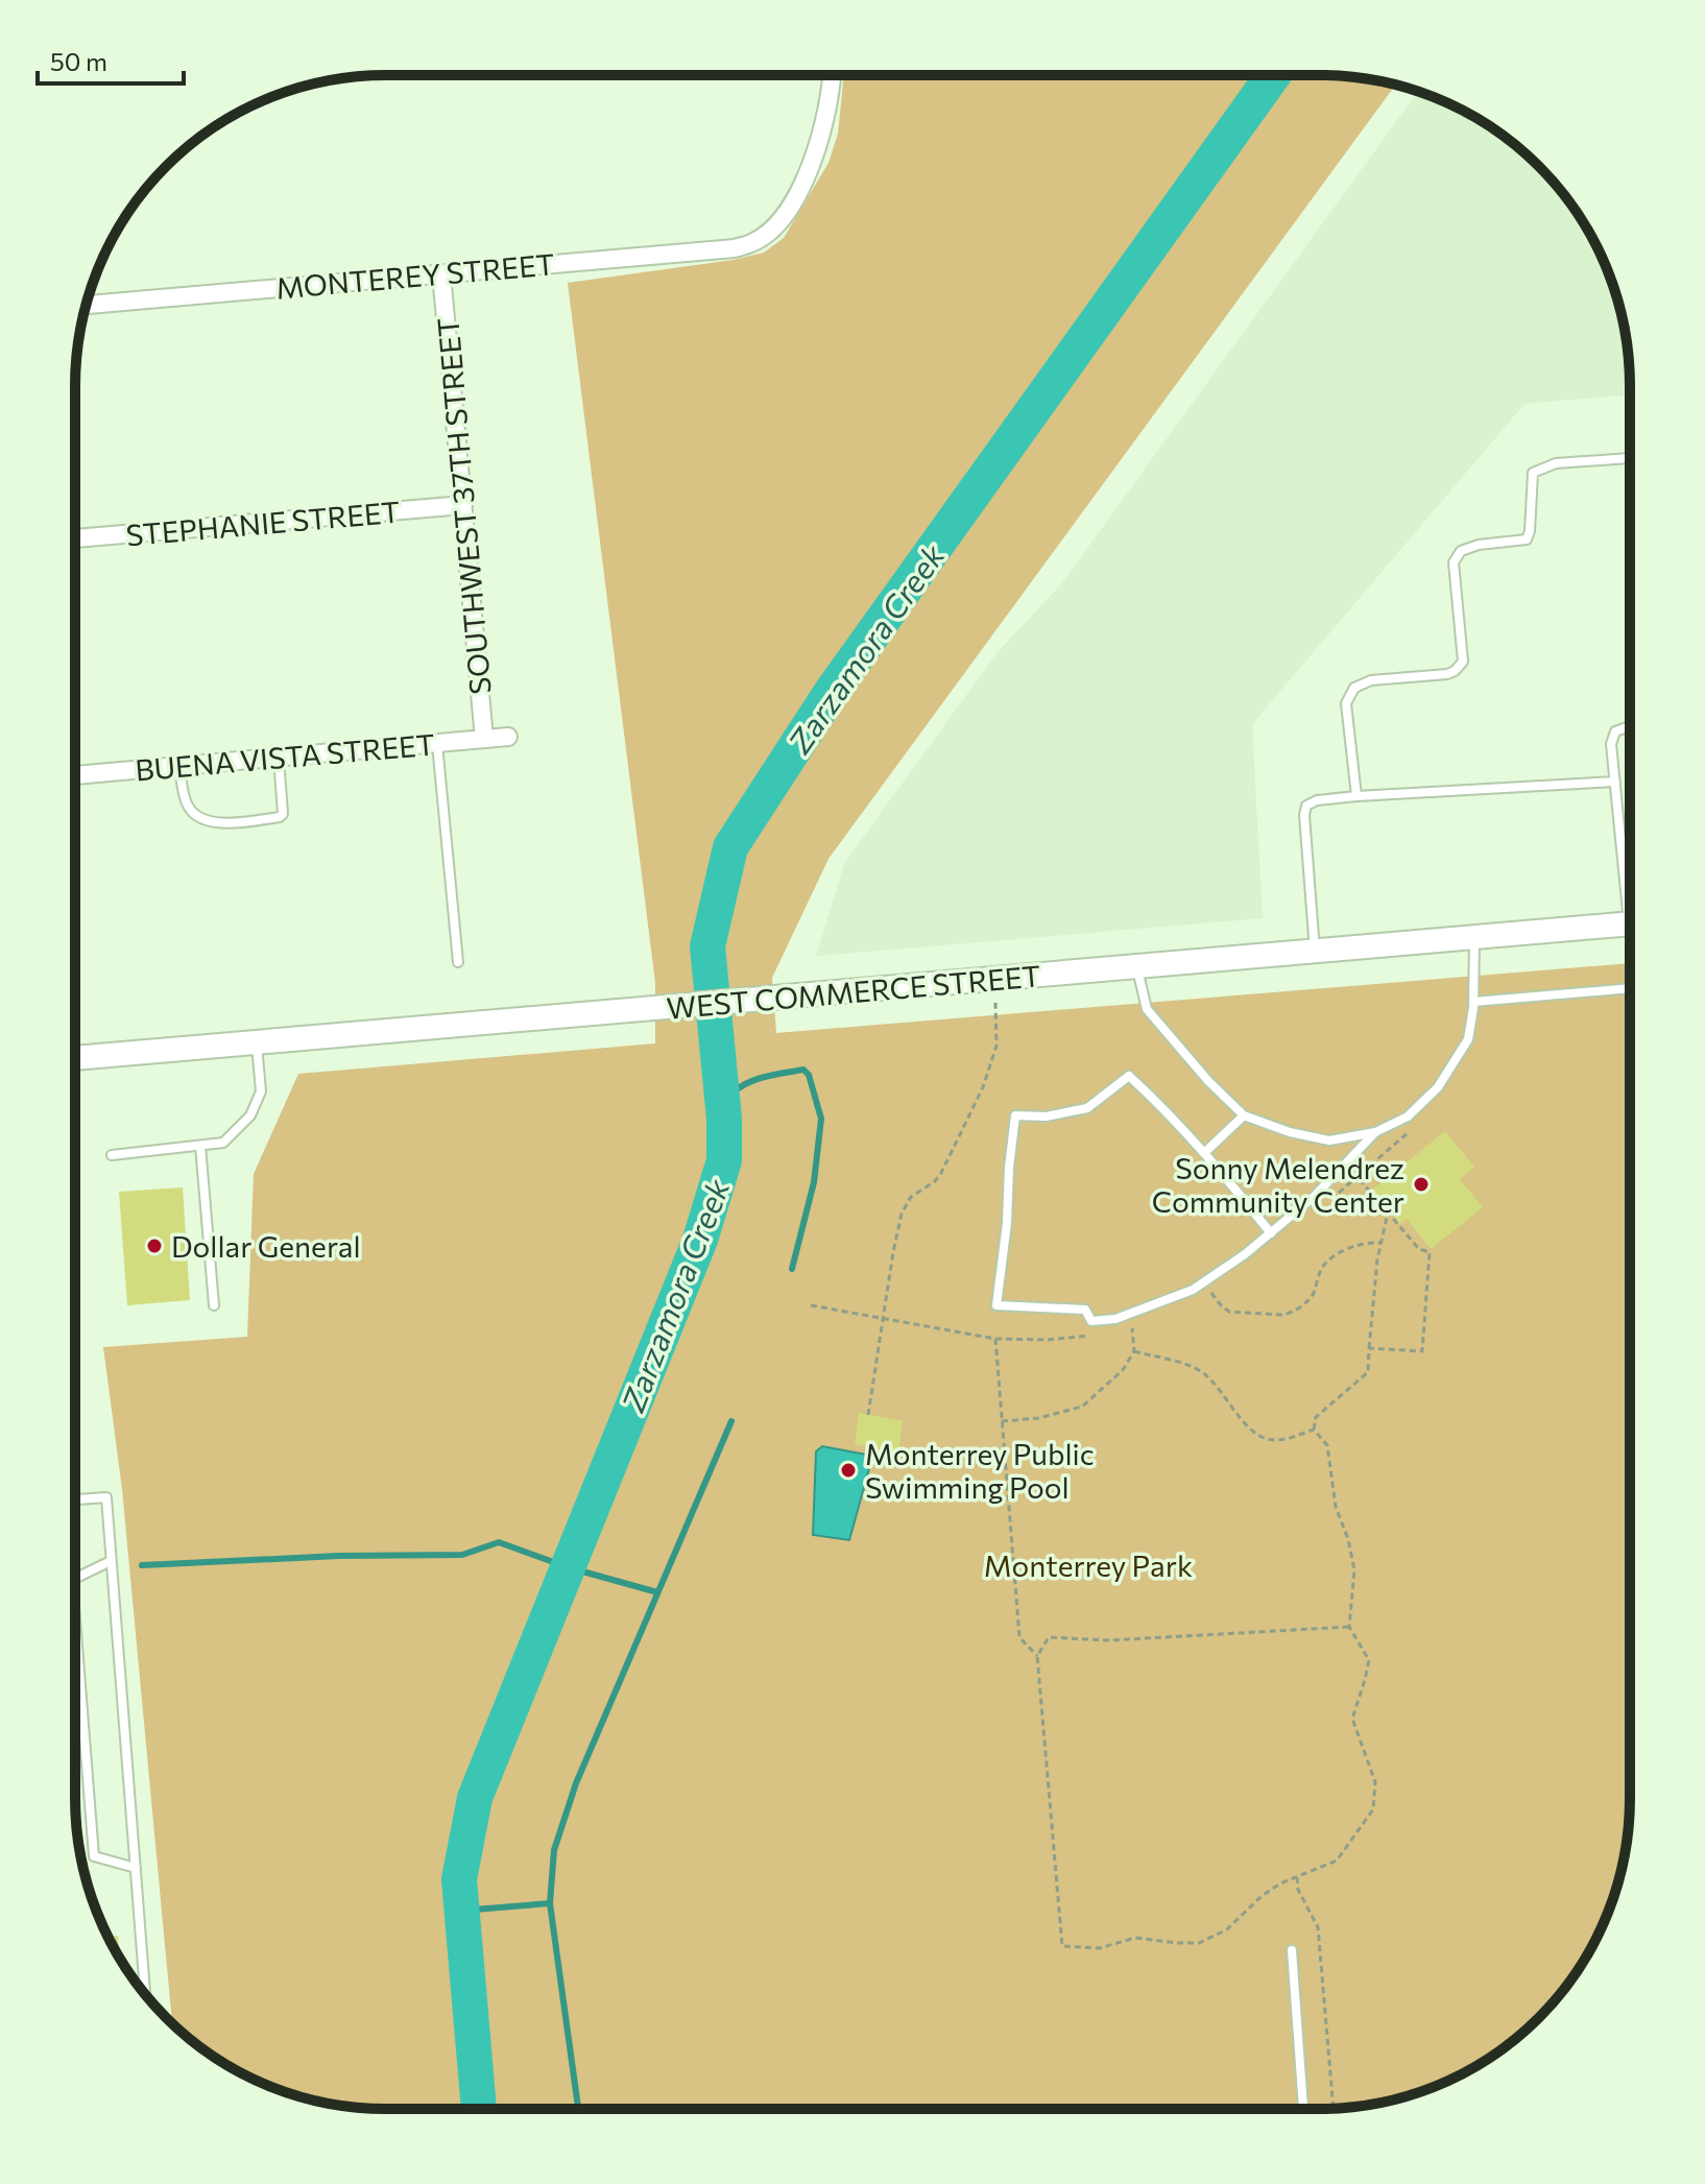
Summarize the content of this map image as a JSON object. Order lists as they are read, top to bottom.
{
  "streets": {
    "main road": ["WEST COMMERCE STREET"],
    "street": [
      "MONTEREY STREET",
      "SOUTHWEST 37TH STREET",
      "STEPHANIE STREET",
      "BUENA VISTA STREET"
    ]
  },
  "crossings": [
    ["MONTEREY STREET", "SOUTHWEST 37TH STREET"],
    ["SOUTHWEST 37TH STREET", "STEPHANIE STREET"],
    ["SOUTHWEST 37TH STREET", "BUENA VISTA STREET"]
  ],
  "water": ["Zarzamora Creek"],
  "parks": ["Monterrey Park"],
  "places": ["Sonny Melendrez Community Center", "Dollar General", "Monterrey Public Swimming Pool"],
  "scale_bar": "50 m"
}
